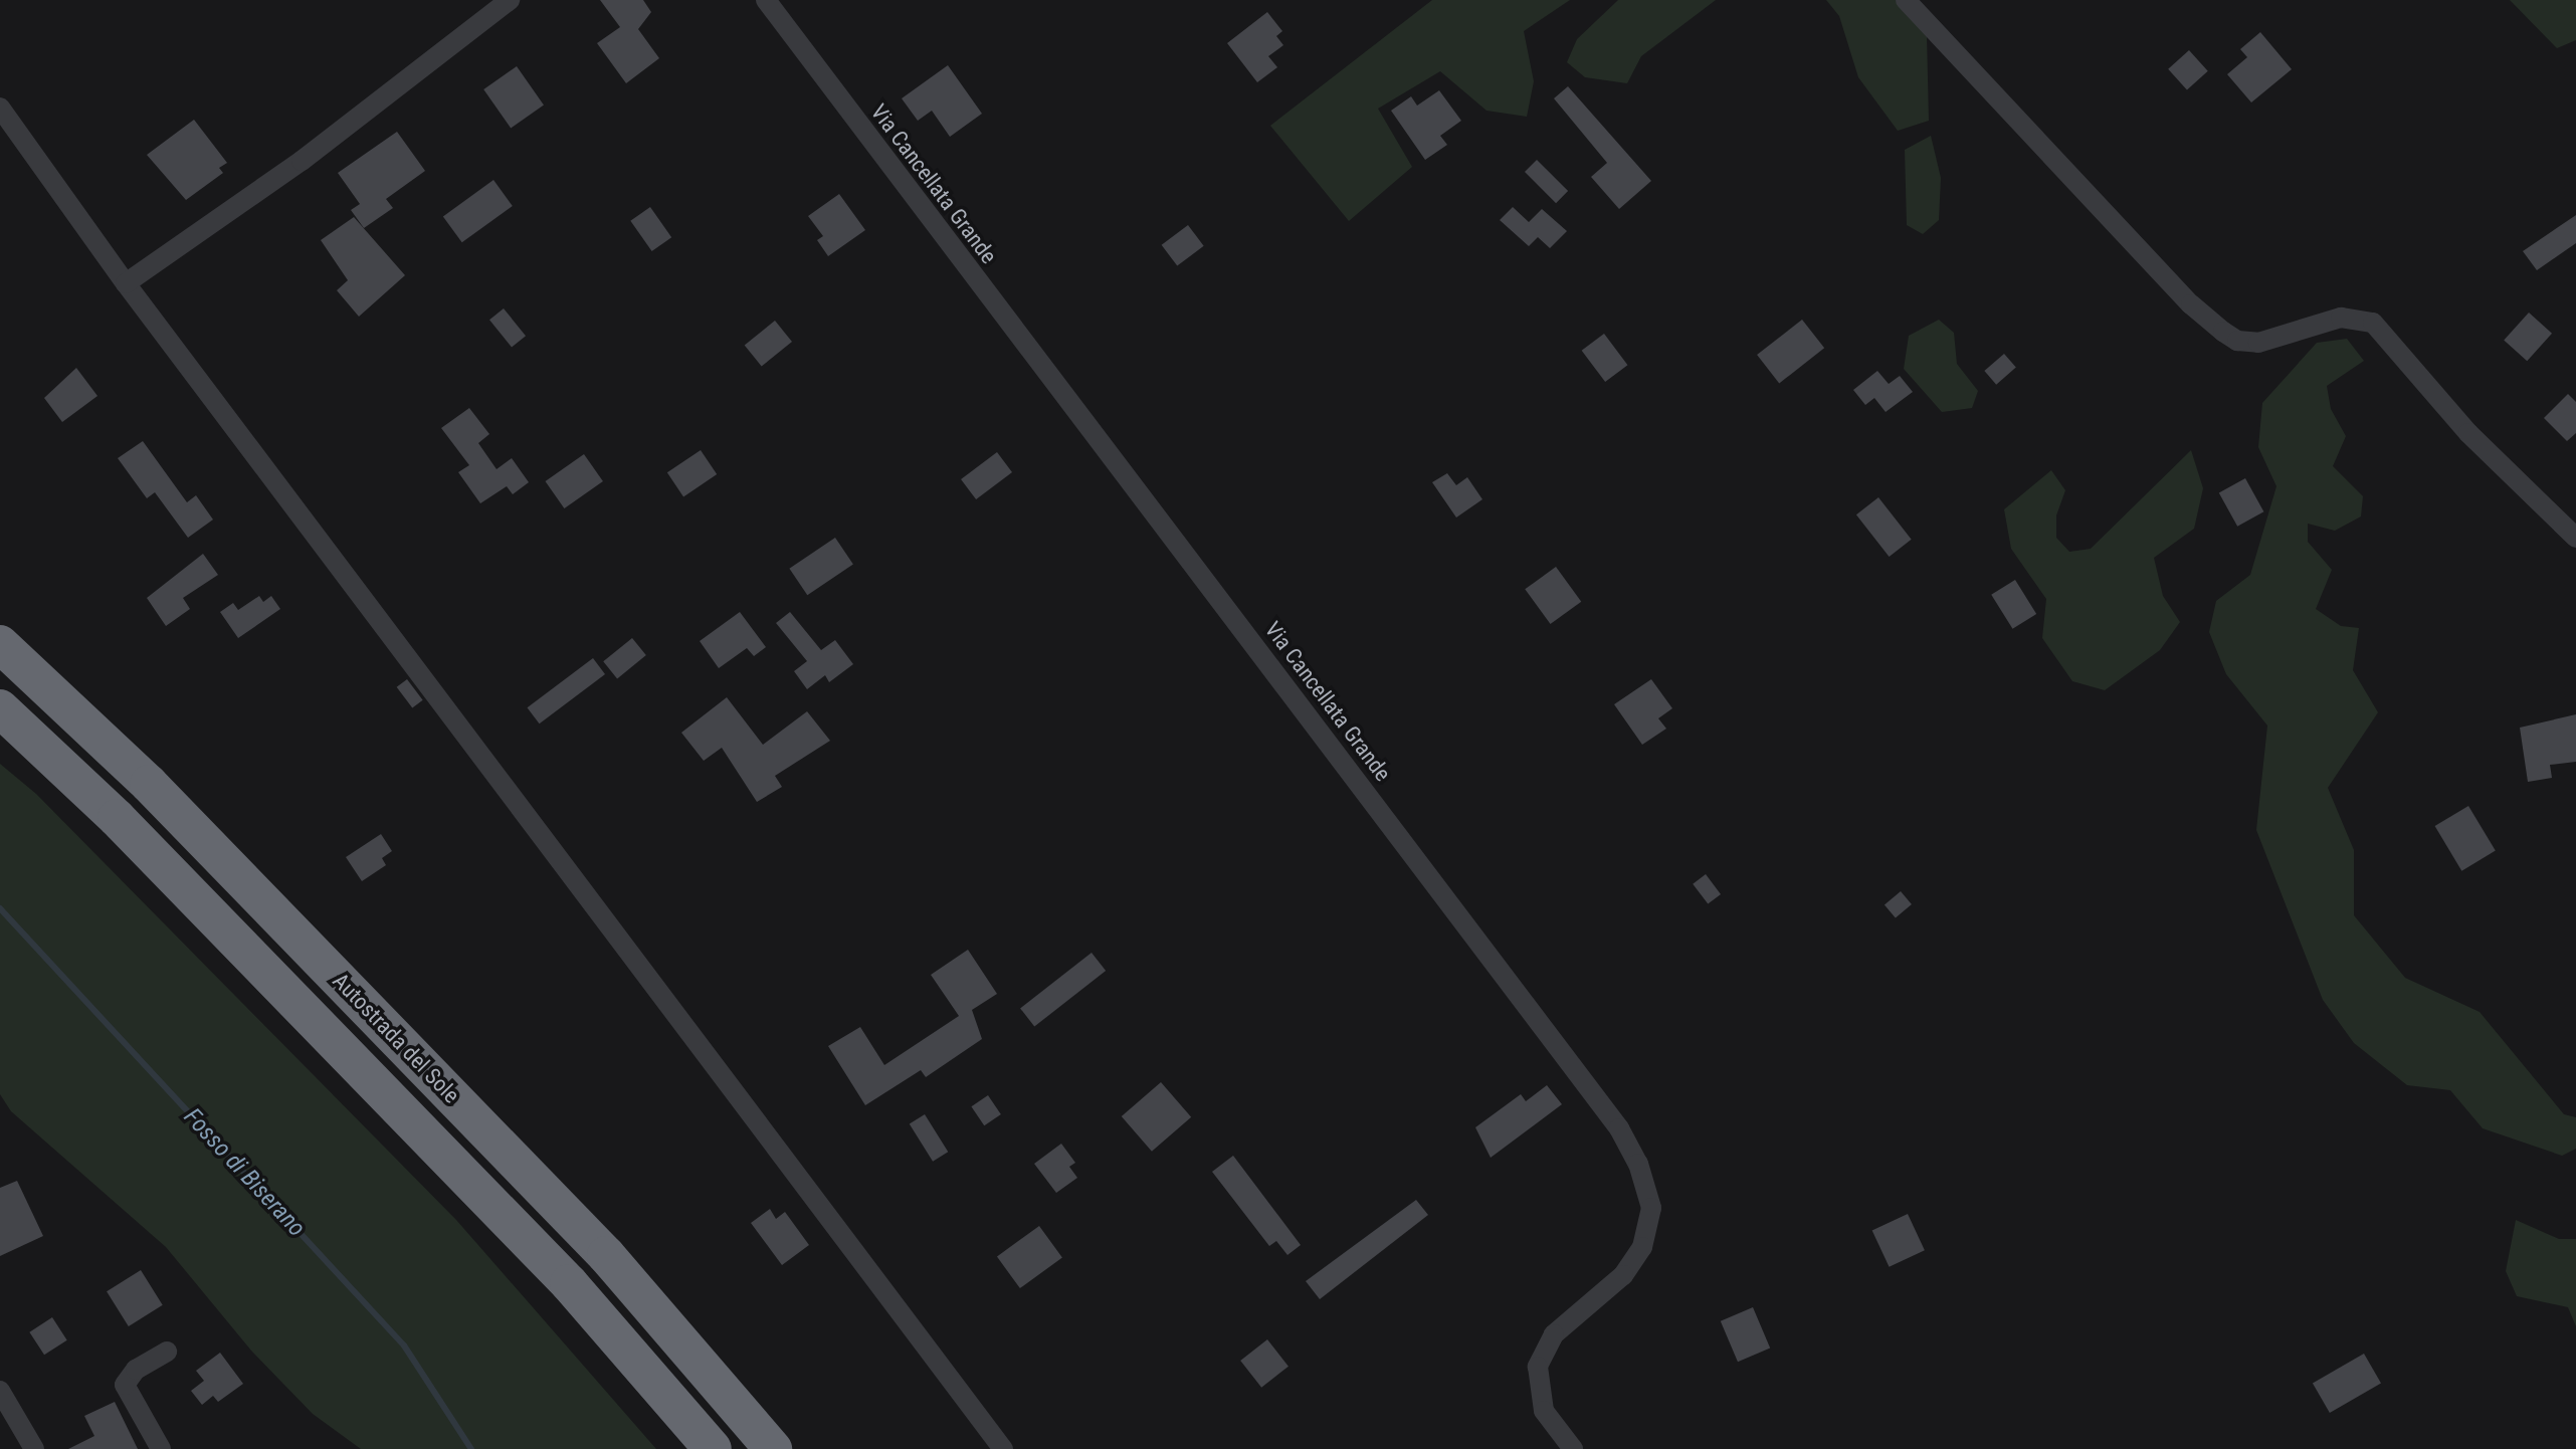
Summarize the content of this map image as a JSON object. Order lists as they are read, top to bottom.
{
  "streets": {
    "highway": ["Autostrada del Sole"],
    "street": ["Via Cancellata Grande"]
  },
  "water": ["Fosso di Biserano"]
}
